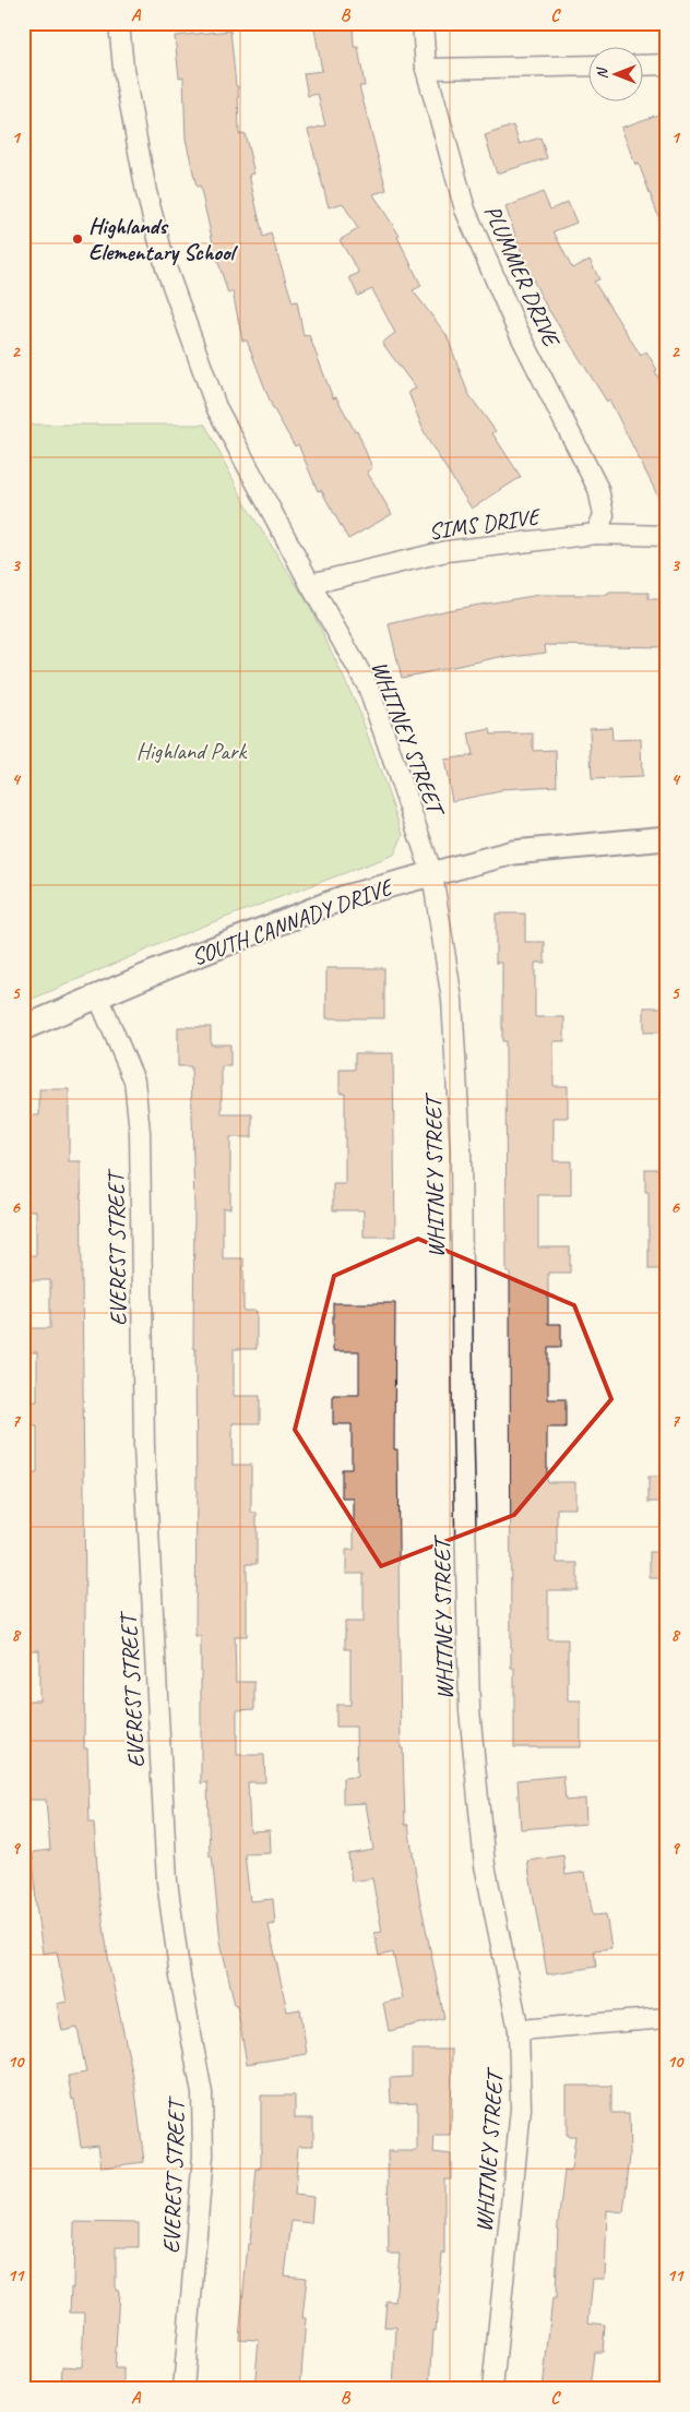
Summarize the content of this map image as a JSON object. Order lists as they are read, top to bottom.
{
  "streets": {
    "street": [
      "PLUMMER DRIVE",
      "SIMS DRIVE",
      "WHITNEY STREET",
      "SOUTH CANNADY DRIVE",
      "EVEREST STREET"
    ]
  },
  "crossings": [
    ["PLUMMER DRIVE", "SIMS DRIVE"],
    ["SIMS DRIVE", "WHITNEY STREET"],
    ["WHITNEY STREET", "SOUTH CANNADY DRIVE"],
    ["SOUTH CANNADY DRIVE", "EVEREST STREET"]
  ],
  "parks": ["Highland Park"],
  "places": ["Highlands Elementary School"],
  "north": "left",
  "grid": {
    "columns": ["A", "B", "C"],
    "rows": [
      "1",
      "2",
      "3",
      "4",
      "5",
      "6",
      "7",
      "8",
      "9",
      "10",
      "11"
    ]
  }
}
